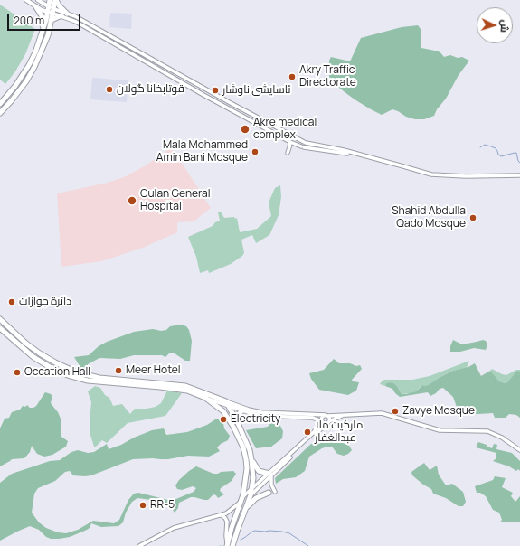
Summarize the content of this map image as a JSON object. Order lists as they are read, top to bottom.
{
  "places": [
    "Akry Traffic Directorate",
    "قوتابخانا گولان",
    "ئاسايشى ناوشار",
    "Akre medical complex",
    "Mala Mohammed Amin Bani Mosque",
    "Gulan General Hospital",
    "Shahid Abdulla Qado Mosque",
    "دائرة جوازات",
    "Meer Hotel",
    "Occation Hall",
    "Zavye Mosque",
    "Electricity",
    "ماركيت ملا عبدالغفار",
    "RR-5"
  ],
  "scale_bar": "200 m",
  "north": "right"
}
